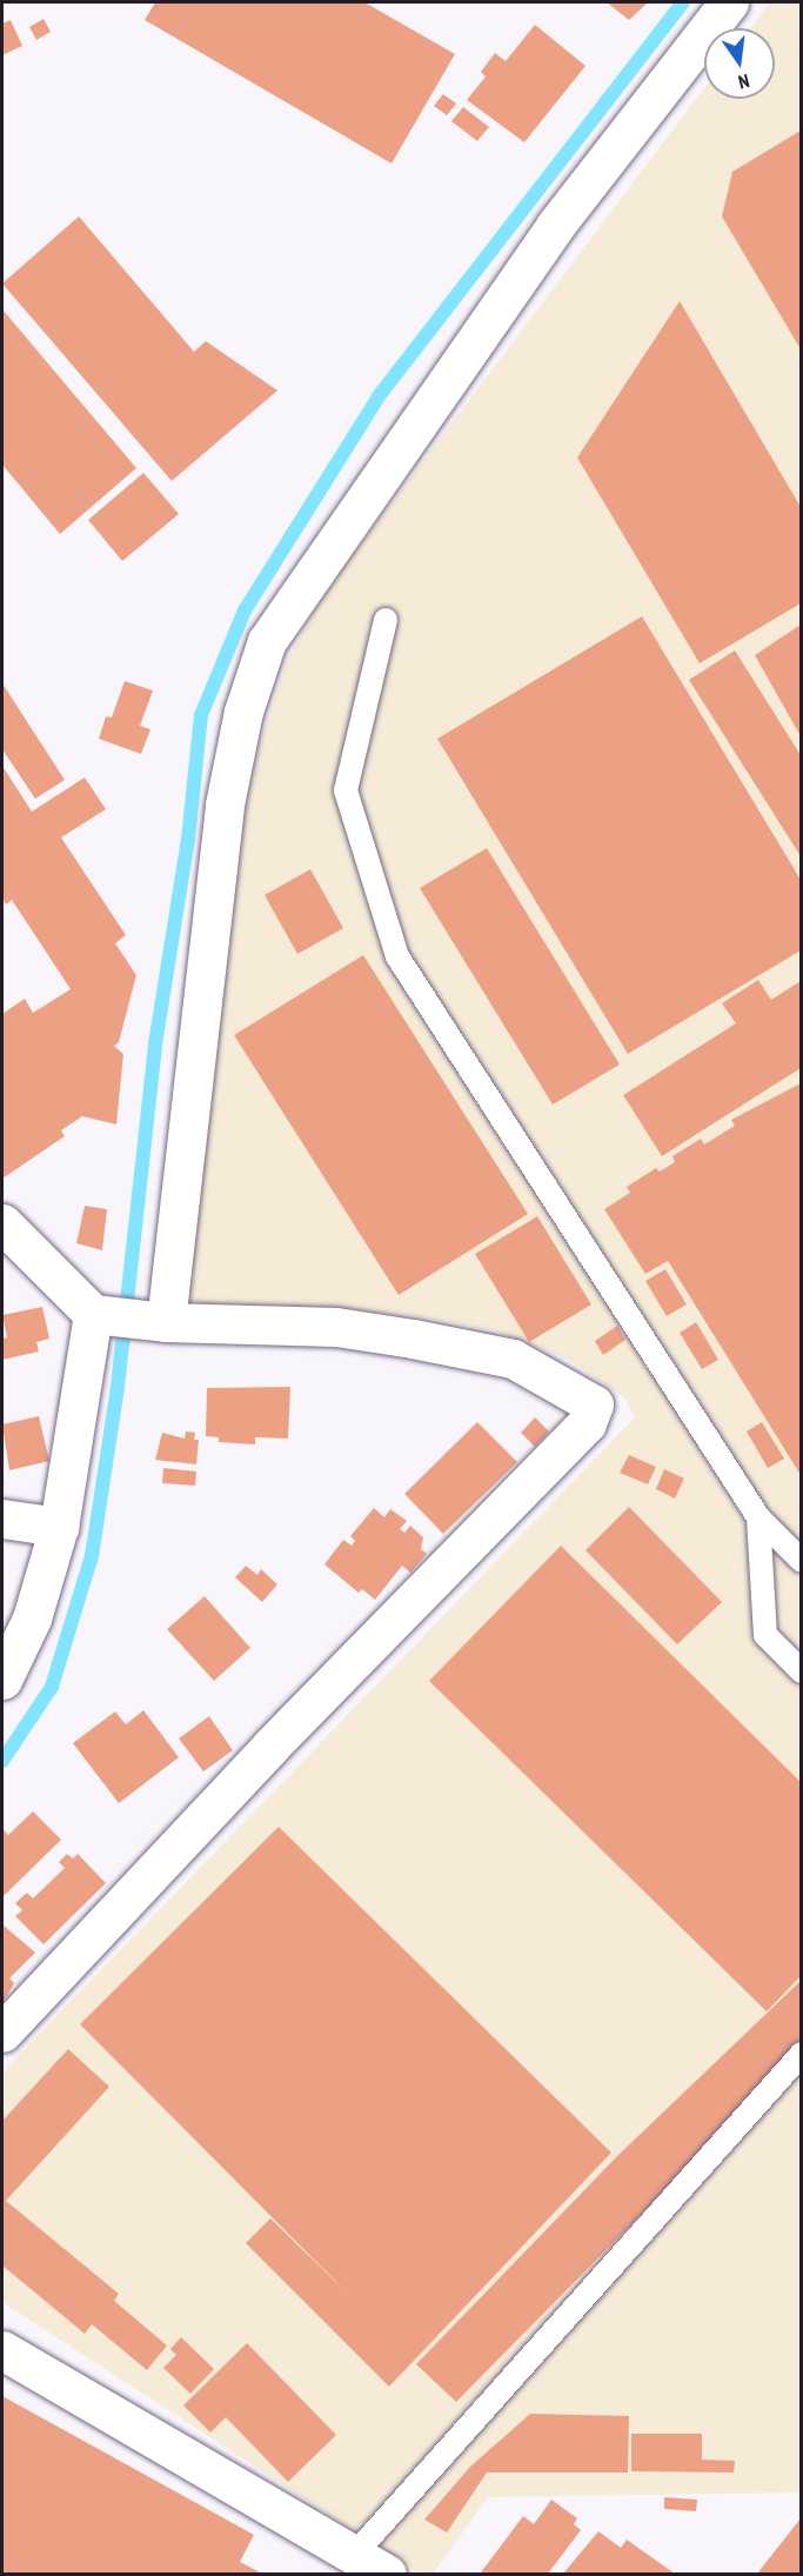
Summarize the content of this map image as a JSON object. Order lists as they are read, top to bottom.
{
  "north": "bottom"
}
